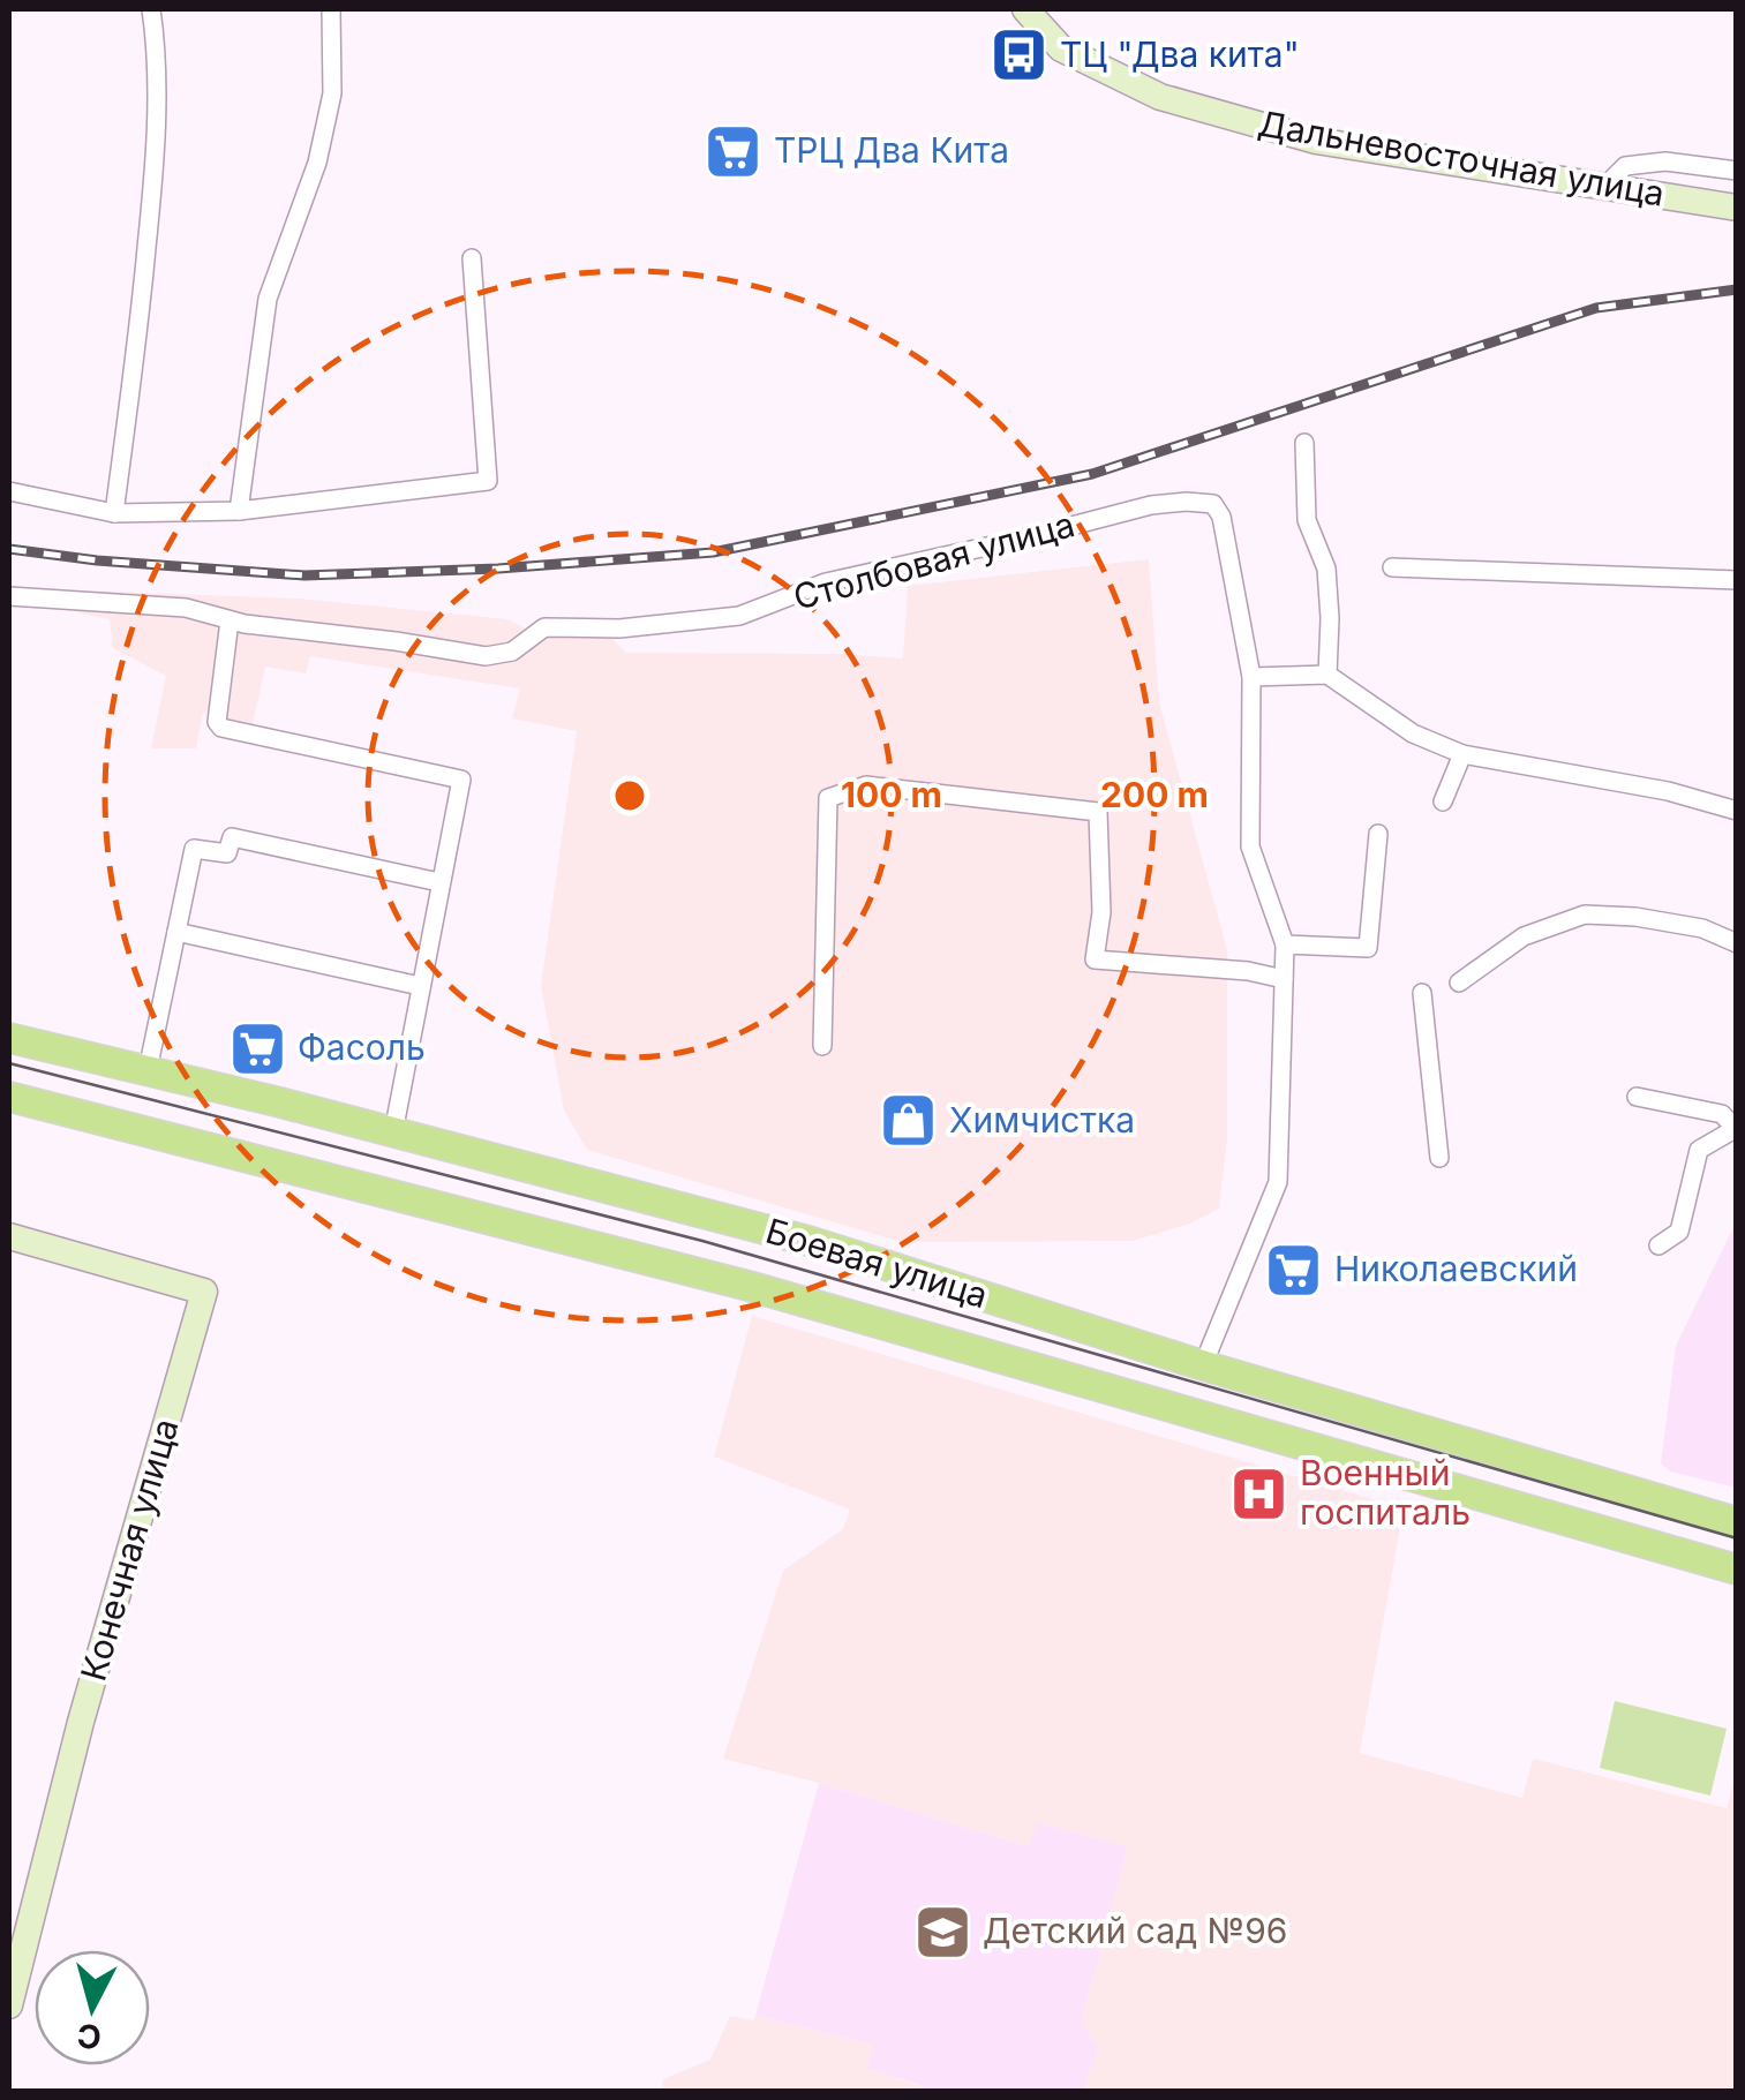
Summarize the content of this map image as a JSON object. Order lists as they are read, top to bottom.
{
  "streets": {
    "main road": ["Столбовая улица", "Боевая улица"],
    "street": ["Дальневосточная улица", "Конечная улица"]
  },
  "crossings": [
    ["Столбовая улица", "Боевая улица"]
  ],
  "places": {
    "bus stop": ["ТЦ \"Два кита\""],
    "supermarket": ["ТРЦ Два Кита", "Фасоль", "Николаевский"],
    "shop": ["Химчистка"],
    "hospital": ["Военный госпиталь"],
    "school or university": ["Детский сад №96"]
  },
  "north": "bottom",
  "rings": ["100 m", "200 m"]
}
